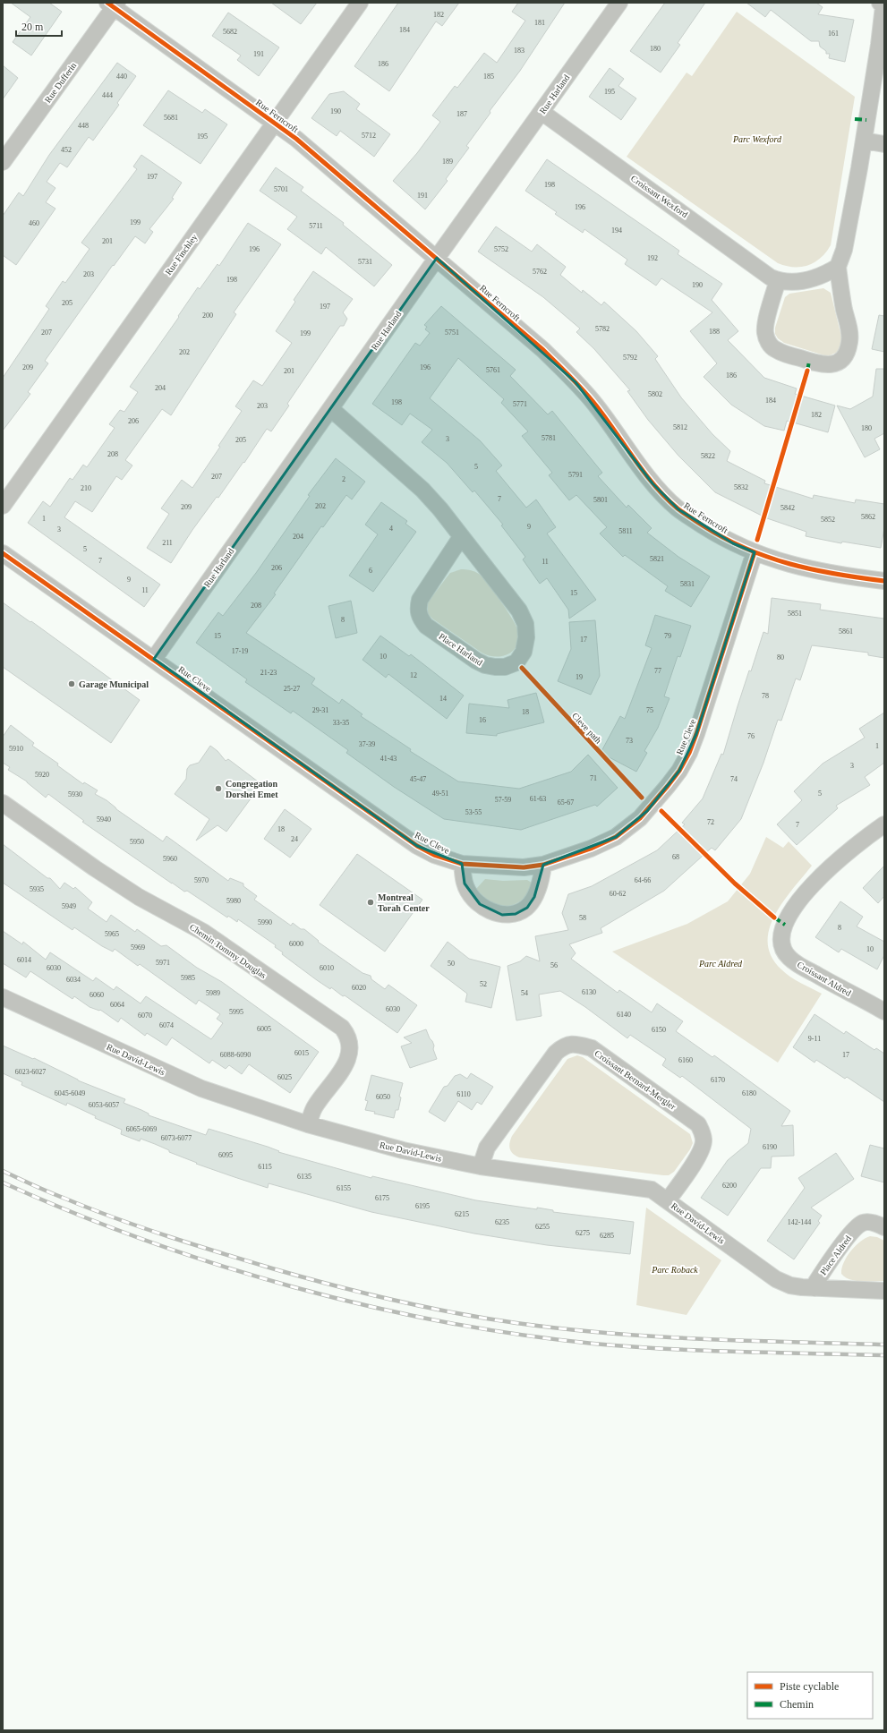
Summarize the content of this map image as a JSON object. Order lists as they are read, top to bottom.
{
  "streets": {
    "street": [
      "Rue Dufferin",
      "Rue Harland",
      "Rue Ferncroft",
      "Croissant Wexford",
      "Rue Finchley",
      "Place Harland",
      "Rue Cleve",
      "Chemin Tommy Douglas",
      "Croissant Aldred",
      "Rue David-Lewis",
      "Croissant Bernard-Mergler",
      "Place Aldred"
    ],
    "cycle path": ["Cleve path"]
  },
  "crossings": [
    ["Rue Dufferin", "Rue Ferncroft"],
    ["Rue Harland", "Rue Ferncroft"],
    ["Rue Harland", "Croissant Wexford"],
    ["Rue Harland", "Place Harland"],
    ["Rue Harland", "Rue Cleve"],
    ["Rue Ferncroft", "Rue Finchley"],
    ["Rue Ferncroft", "Rue Cleve"],
    ["Chemin Tommy Douglas", "Rue David-Lewis"],
    ["Rue David-Lewis", "Croissant Bernard-Mergler"],
    ["Rue David-Lewis", "Place Aldred"]
  ],
  "parks": ["Parc Wexford", "Parc Aldred", "Parc Roback"],
  "places": ["Garage Municipal", "Congregation Dorshei Emet", "Montreal Torah Center"],
  "house_numbers": [
    "182",
    "181",
    "184",
    "5682",
    "161",
    "180",
    "183",
    "191",
    "186",
    "440",
    "185",
    "195",
    "444",
    "190",
    "187",
    "5681",
    "448",
    "5712",
    "195",
    "452",
    "189",
    "197",
    "198",
    "5701",
    "191",
    "196",
    "199",
    "460",
    "5711",
    "194",
    "201",
    "196",
    "5752",
    "192",
    "5731",
    "5762",
    "203",
    "198",
    "190",
    "205",
    "197",
    "200",
    "5782",
    "188",
    "207",
    "5751",
    "199",
    "202",
    "5792",
    "209",
    "196",
    "5761",
    "201",
    "186",
    "204",
    "5802",
    "184",
    "198",
    "5771",
    "203",
    "182",
    "206",
    "5812",
    "180",
    "5781",
    "3",
    "205",
    "208",
    "5822",
    "5",
    "5791",
    "207",
    "2",
    "5832",
    "210",
    "7",
    "5801",
    "202",
    "209",
    "5842",
    "5862",
    "1",
    "5852",
    "9",
    "4",
    "3",
    "5811",
    "204",
    "211",
    "5",
    "5821",
    "7",
    "11",
    "206",
    "6",
    "9",
    "5831",
    "11",
    "15",
    "208",
    "5851",
    "8",
    "5861",
    "15",
    "79",
    "17",
    "17-19",
    "10",
    "80",
    "77",
    "21-23",
    "12",
    "19",
    "25-27",
    "78",
    "14",
    "29-31",
    "75",
    "18",
    "16",
    "33-35",
    "76",
    "73",
    "37-39",
    "1",
    "5910",
    "41-43",
    "3",
    "5920",
    "71",
    "45-47",
    "74",
    "49-51",
    "5",
    "5930",
    "61-63",
    "57-59",
    "65-67",
    "53-55",
    "5940",
    "72",
    "7",
    "18",
    "24",
    "5950",
    "68",
    "5960",
    "5970",
    "64-66",
    "5935",
    "60-62",
    "5980",
    "5949",
    "58",
    "5990",
    "8",
    "5965",
    "6000",
    "5969",
    "10",
    "6014",
    "5971",
    "50",
    "56",
    "6030",
    "6010",
    "5985",
    "6034",
    "52",
    "6020",
    "6130",
    "5989",
    "54",
    "6060",
    "6064",
    "6030",
    "5995",
    "6140",
    "6070",
    "6074",
    "6005",
    "6150",
    "9-11",
    "6015",
    "6088-6090",
    "17",
    "6160",
    "6023-6027",
    "6025",
    "6170",
    "6045-6049",
    "6180",
    "6110",
    "6050",
    "6053-6057",
    "6065-6069",
    "6073-6077",
    "6190",
    "6095",
    "6115",
    "6135",
    "6200",
    "6155",
    "6175",
    "6195",
    "6215",
    "6235",
    "142-144",
    "6255",
    "6275",
    "6285"
  ],
  "legend": ["Piste cyclable", "Chemin"],
  "scale_bar": "20 m"
}
